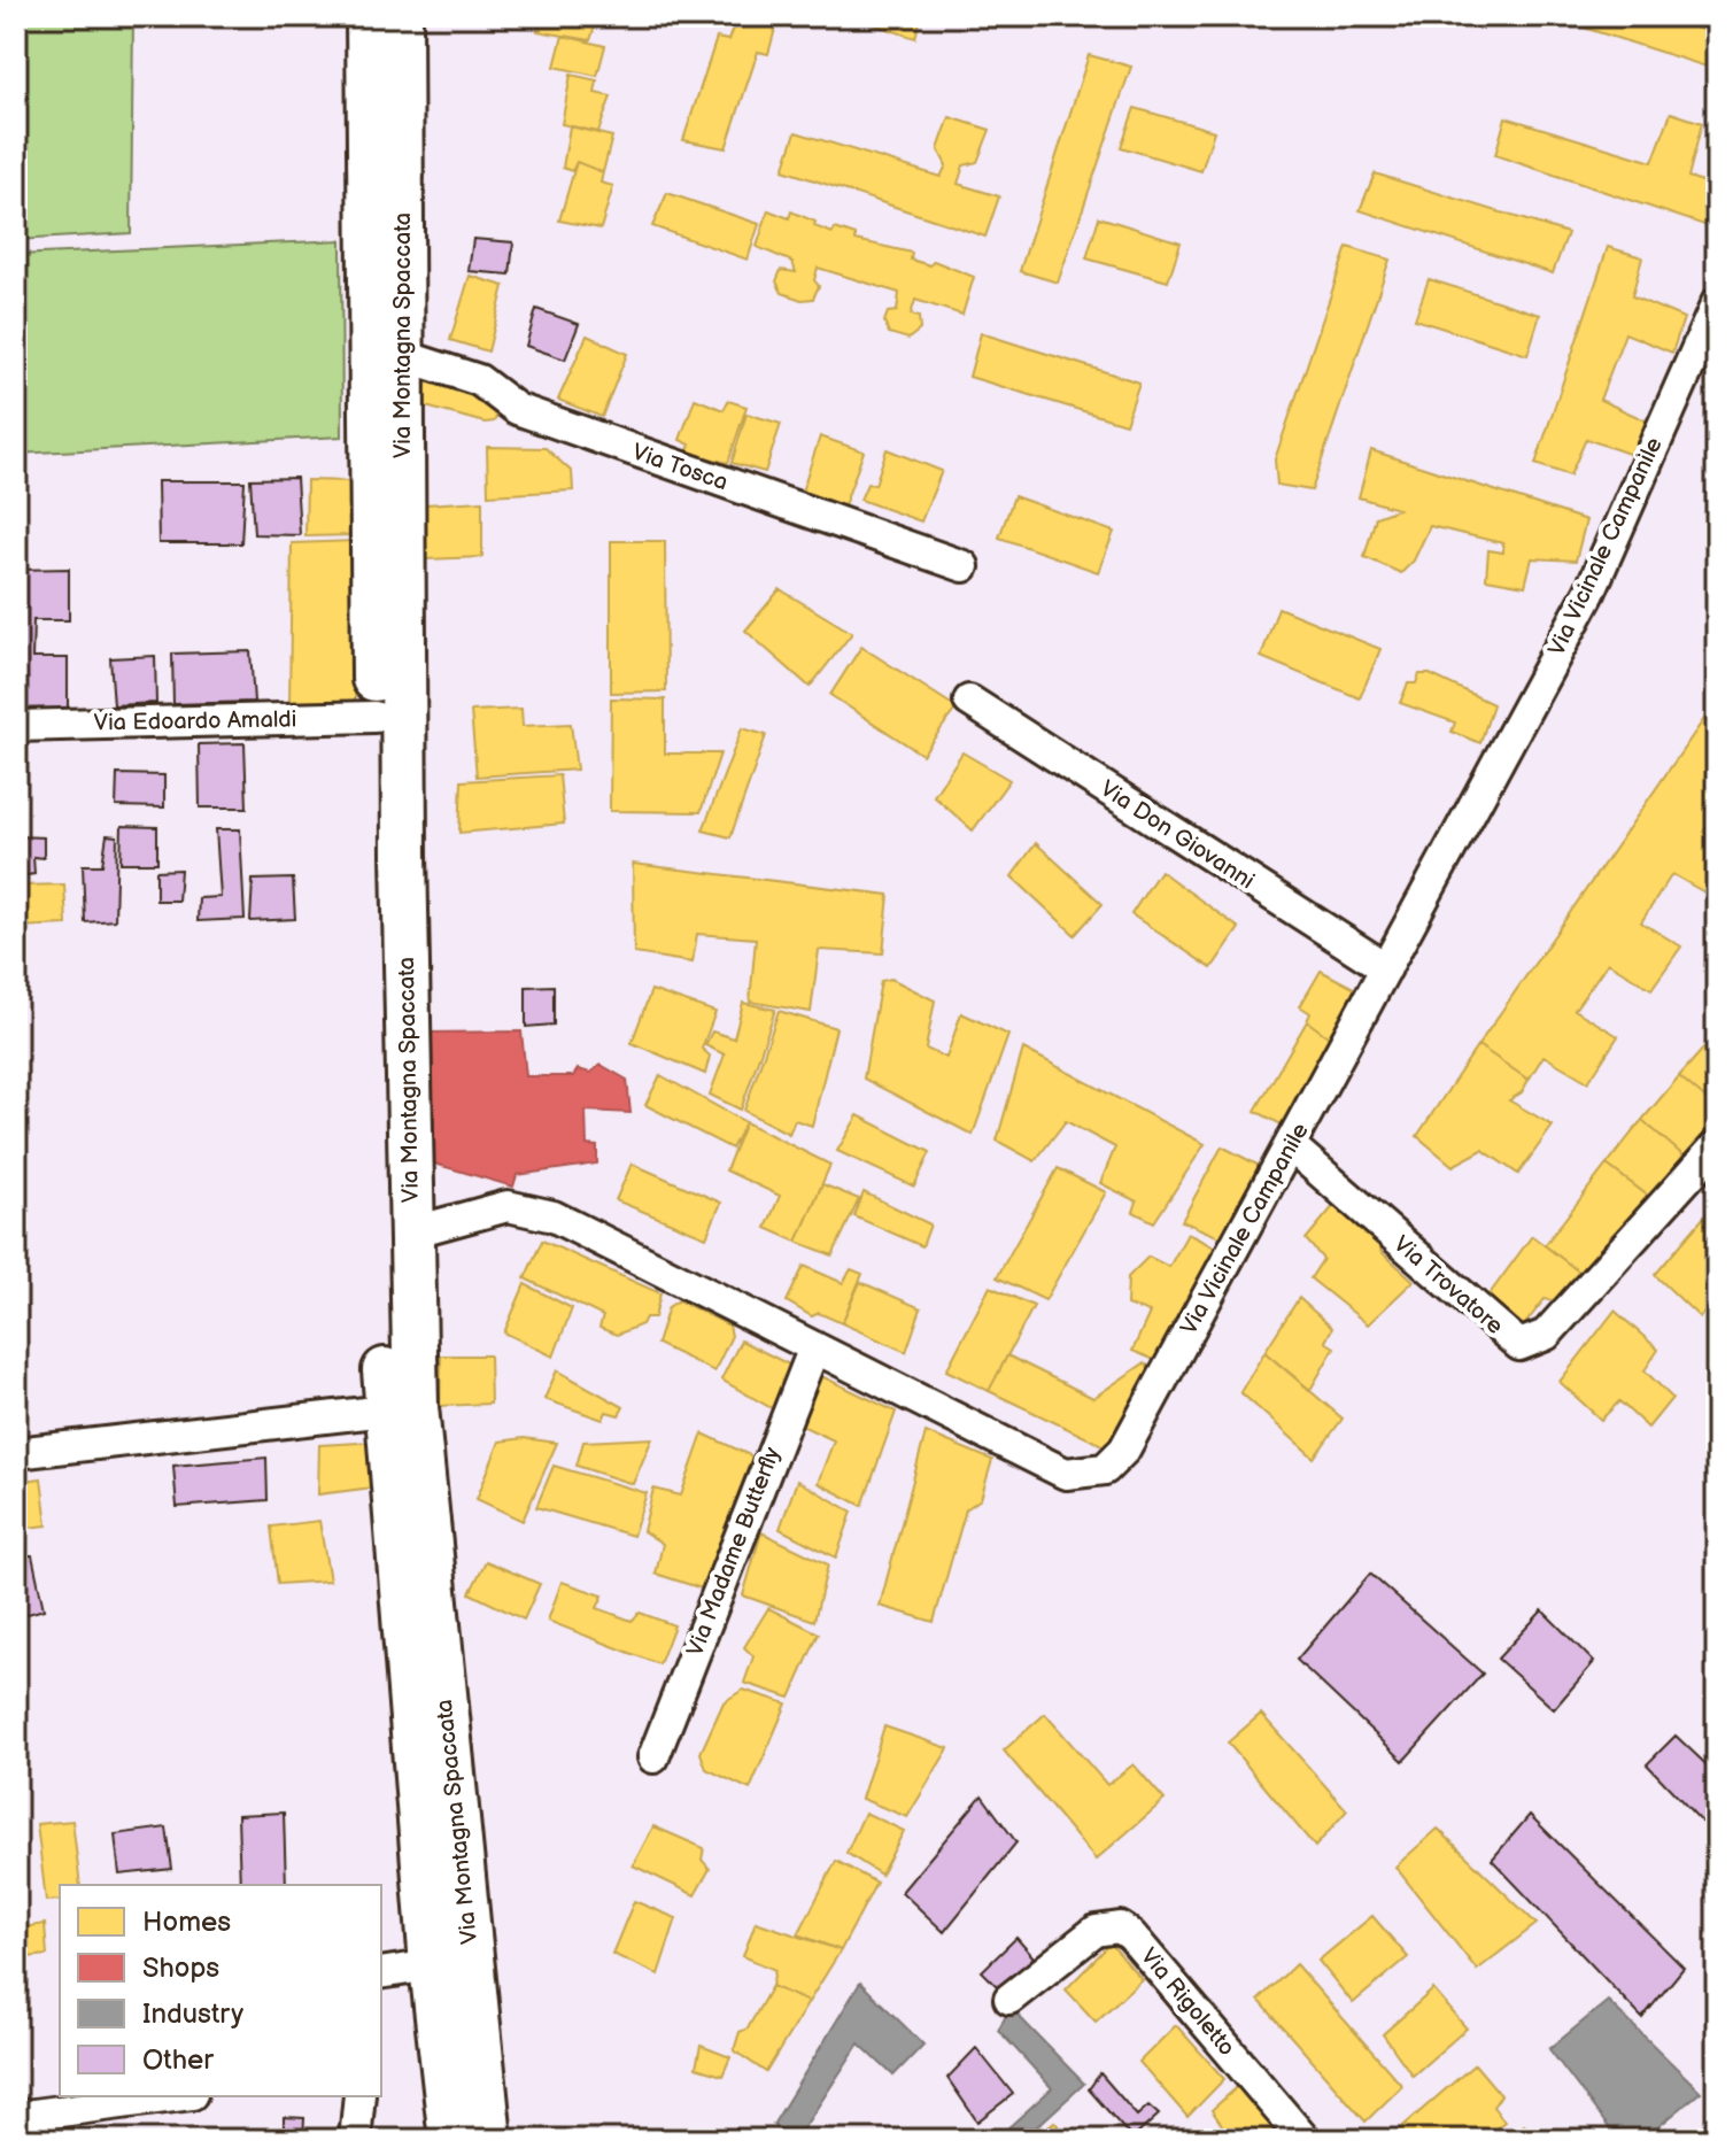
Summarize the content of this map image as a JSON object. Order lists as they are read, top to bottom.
{
  "streets": {
    "main road": ["Via Montagna Spaccata"],
    "street": [
      "Via Tosca",
      "Via Vicinale Campanile",
      "Via Edoardo Amaldi",
      "Via Don Giovanni",
      "Via Trovatore",
      "Via Madame Butterfly",
      "Via Rigoletto"
    ]
  },
  "crossings": [
    ["Via Montagna Spaccata", "Via Tosca"],
    ["Via Montagna Spaccata", "Via Vicinale Campanile"],
    ["Via Montagna Spaccata", "Via Edoardo Amaldi"],
    ["Via Vicinale Campanile", "Via Don Giovanni"],
    ["Via Vicinale Campanile", "Via Trovatore"],
    ["Via Vicinale Campanile", "Via Madame Butterfly"]
  ],
  "legend": [
    "Homes",
    "Shops",
    "Industry",
    "Other"
  ]
}
